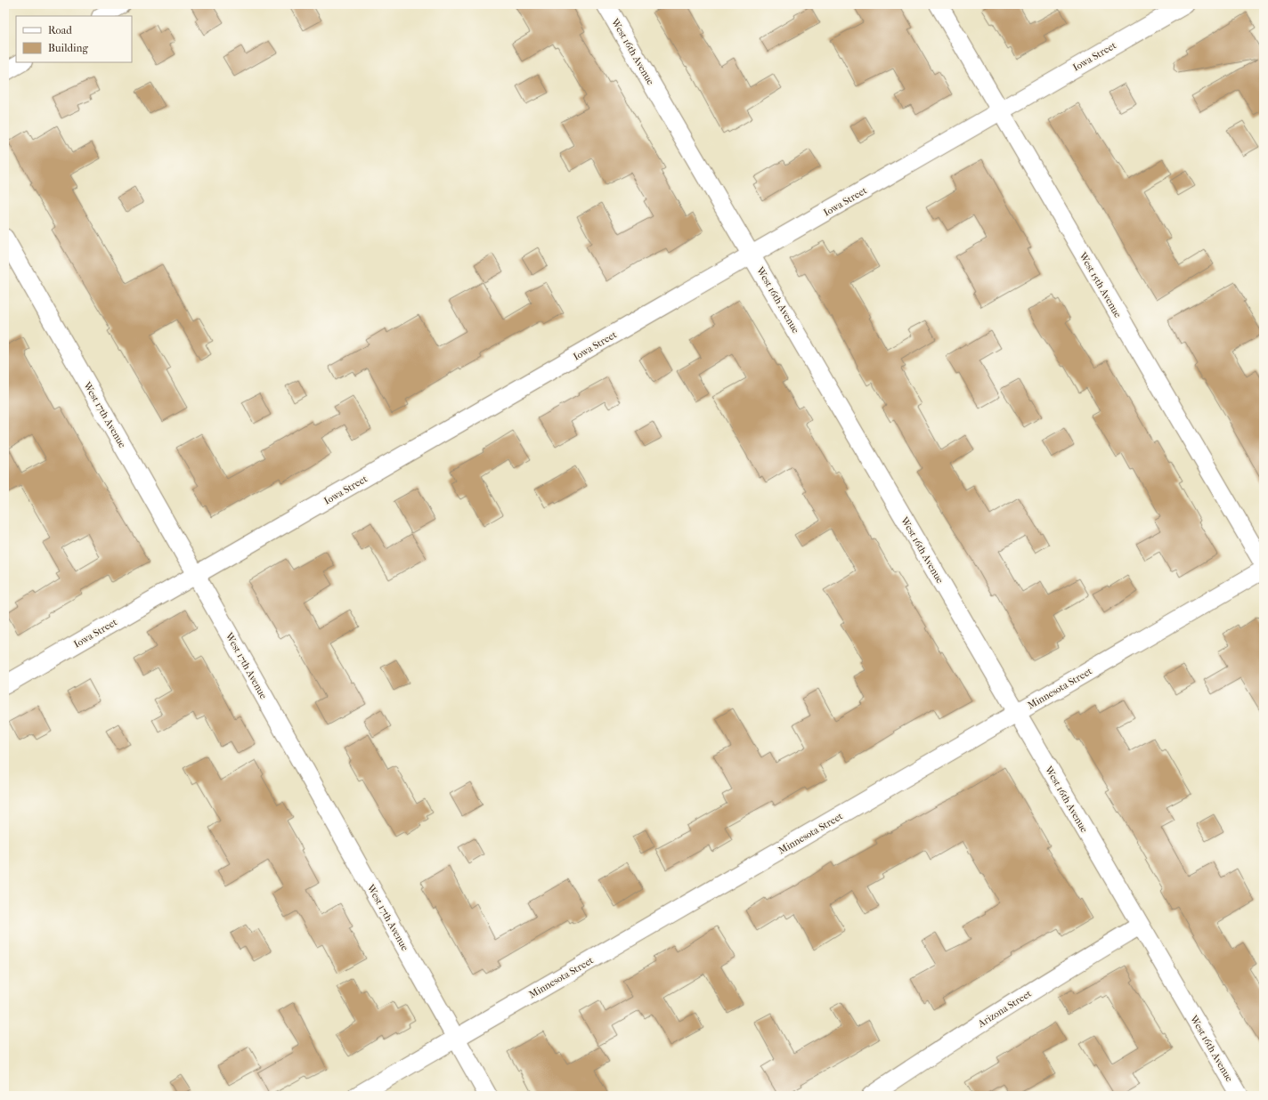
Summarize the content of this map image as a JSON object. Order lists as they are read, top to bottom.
{
  "streets": {
    "street": [
      "West 16th Avenue",
      "Iowa Street",
      "West 15th Avenue",
      "West 17th Avenue",
      "Minnesota Street",
      "Arizona Street"
    ]
  },
  "crossings": [
    ["West 16th Avenue", "Iowa Street"],
    ["West 16th Avenue", "Minnesota Street"],
    ["West 16th Avenue", "Arizona Street"],
    ["Iowa Street", "West 15th Avenue"],
    ["Iowa Street", "West 17th Avenue"],
    ["West 17th Avenue", "Minnesota Street"]
  ],
  "legend": ["Road", "Building"]
}
